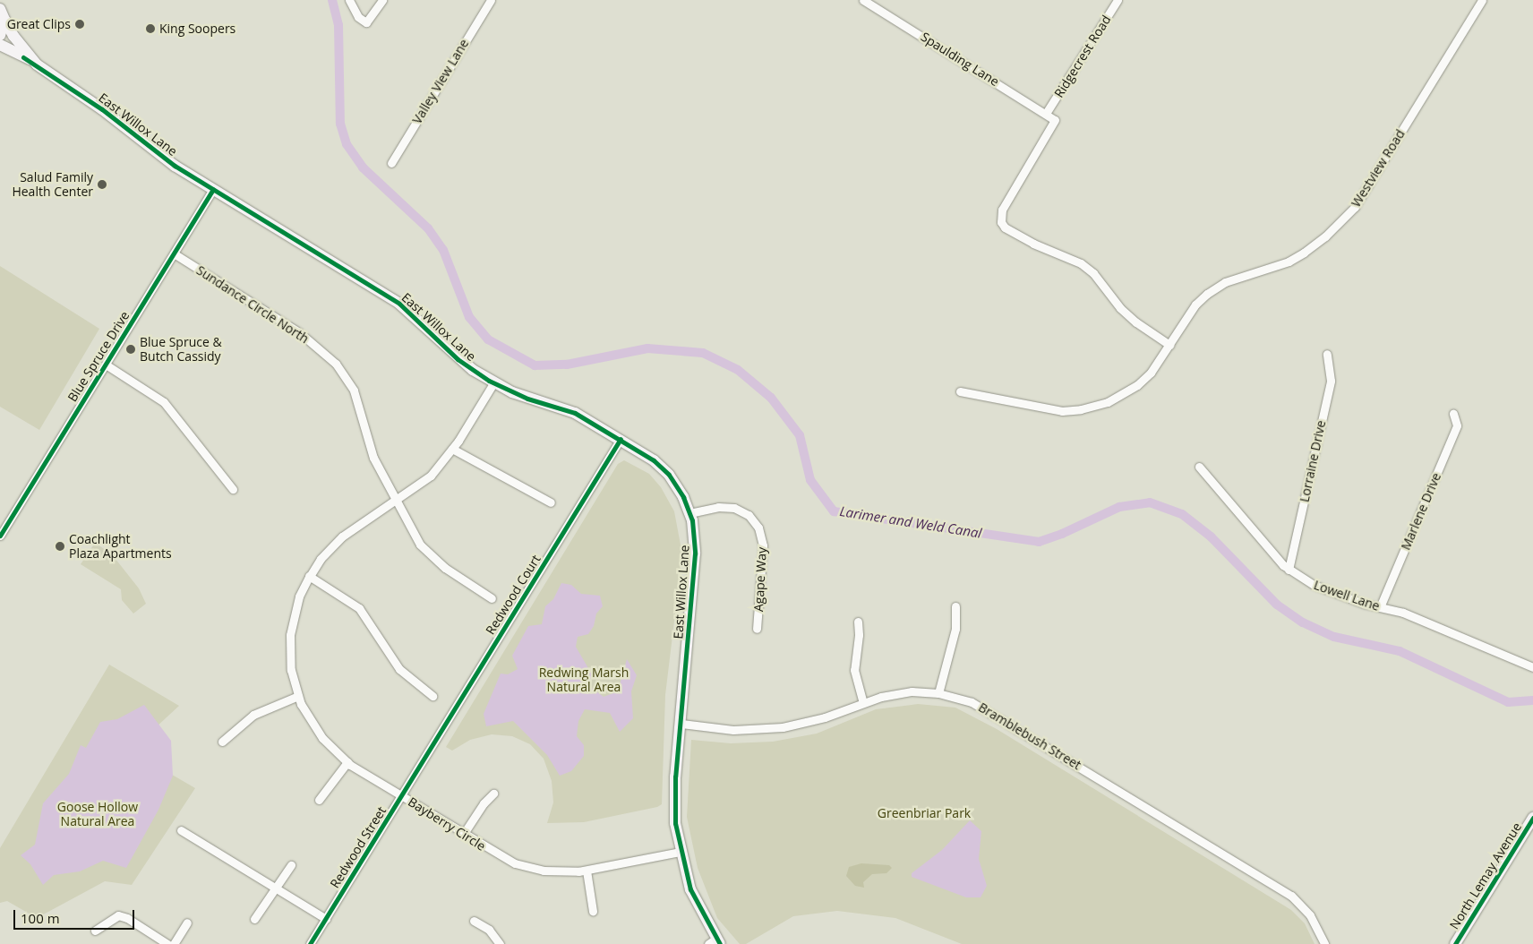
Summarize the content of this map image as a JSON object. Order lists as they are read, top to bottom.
{
  "streets": {
    "main road": ["East Willox Lane", "North Lemay Avenue"],
    "street": [
      "Ridgecrest Road",
      "Spaulding Lane",
      "Valley View Lane",
      "Westview Road",
      "Sundance Circle North",
      "Blue Spruce Drive",
      "Lorraine Drive",
      "Marlene Drive",
      "Agape Way",
      "Redwood Court",
      "Lowell Lane",
      "Bramblebush Street",
      "Bayberry Circle",
      "Redwood Street"
    ]
  },
  "crossings": [
    ["Ridgecrest Road", "Spaulding Lane"],
    ["Spaulding Lane", "Westview Road"],
    ["East Willox Lane", "Blue Spruce Drive"],
    ["East Willox Lane", "Agape Way"],
    ["East Willox Lane", "Redwood Court"],
    ["East Willox Lane", "Bramblebush Street"],
    ["East Willox Lane", "Bayberry Circle"],
    ["Sundance Circle North", "Blue Spruce Drive"],
    ["Sundance Circle North", "Bayberry Circle"],
    ["Lorraine Drive", "Lowell Lane"],
    ["Marlene Drive", "Lowell Lane"],
    ["Redwood Court", "Redwood Street"],
    ["Bayberry Circle", "Redwood Street"]
  ],
  "water": ["Larimer and Weld Canal"],
  "parks": ["Redwing Marsh Natural Area", "Goose Hollow Natural Area", "Greenbriar Park"],
  "places": [
    "Great Clips",
    "King Soopers",
    "Salud Family Health Center",
    "Blue Spruce & Butch Cassidy",
    "Coachlight Plaza Apartments"
  ],
  "scale_bar": "100 m"
}
